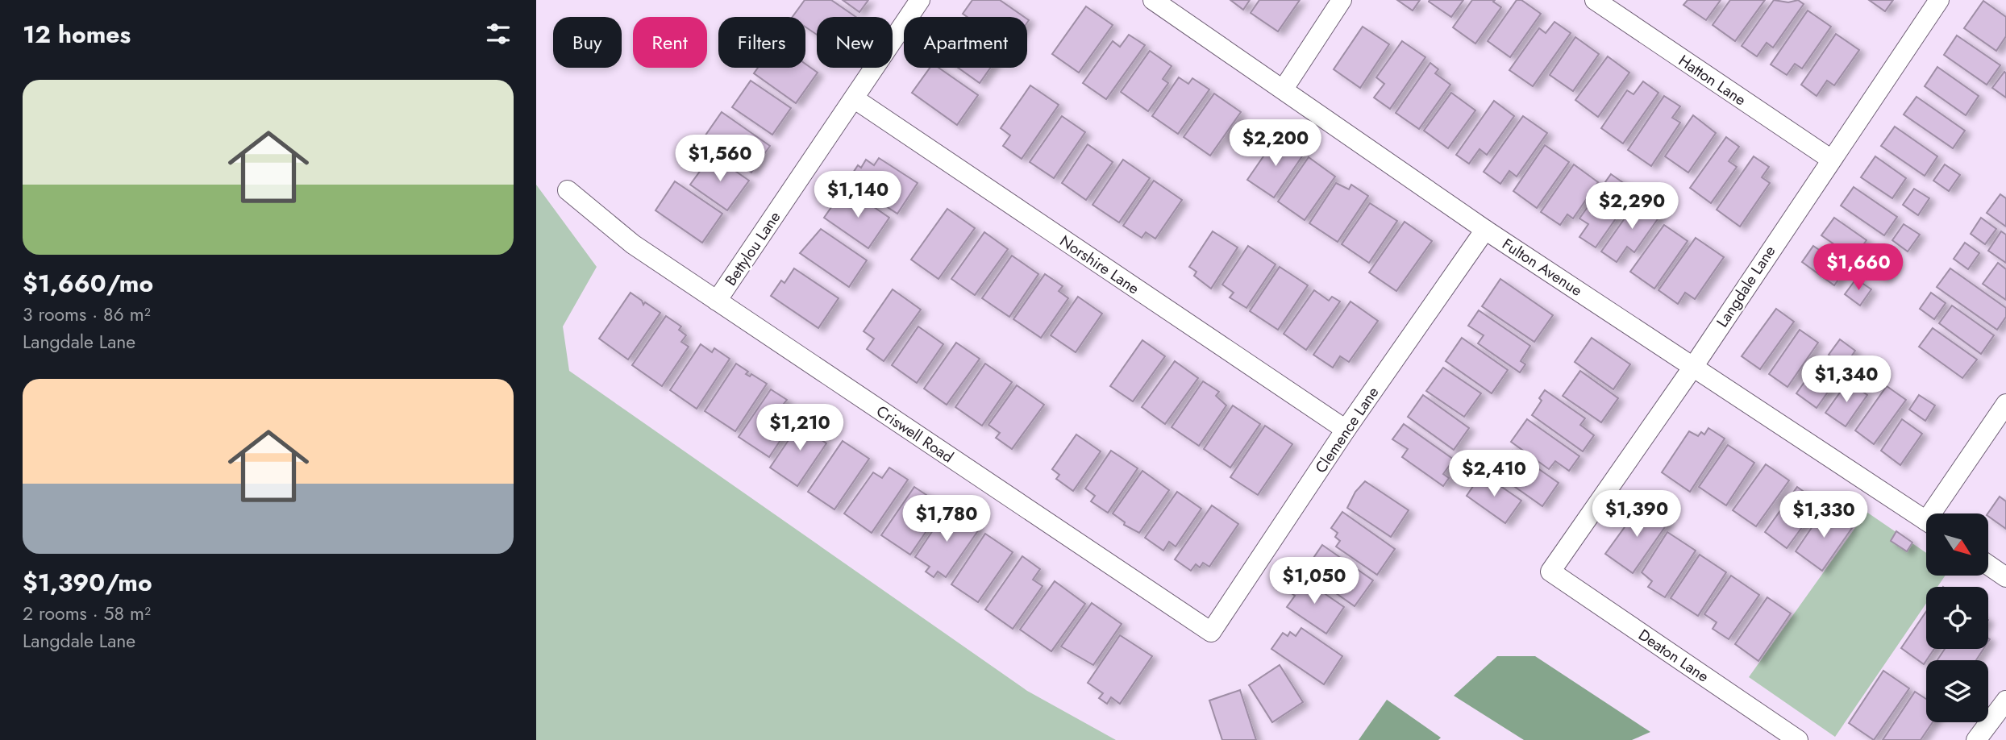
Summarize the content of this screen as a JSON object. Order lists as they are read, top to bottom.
{
  "streets": {
    "street": [
      "Hatton Lane",
      "Bettylou Lane",
      "Norshire Lane",
      "Fulton Avenue",
      "Langdale Lane",
      "Clemence Lane",
      "Criswell Road",
      "Deaton Lane"
    ]
  },
  "crossings": [
    ["Hatton Lane", "Langdale Lane"],
    ["Bettylou Lane", "Norshire Lane"],
    ["Bettylou Lane", "Criswell Road"],
    ["Norshire Lane", "Clemence Lane"],
    ["Fulton Avenue", "Langdale Lane"],
    ["Fulton Avenue", "Clemence Lane"],
    ["Langdale Lane", "Deaton Lane"],
    ["Clemence Lane", "Criswell Road"]
  ],
  "north": "bottom right",
  "page": {
    "heading": "12 homes",
    "chip": [
      "Buy",
      "Rent",
      "Filters",
      "New",
      "Apartment"
    ],
    "list": [
      {
        "name": "$1,660/mo",
        "note": "3 rooms · 86 m² · Langdale Lane"
      },
      {
        "name": "$1,390/mo",
        "note": "2 rooms · 58 m² · Langdale Lane"
      }
    ],
    "price": [
      "$2,200",
      "$1,560",
      "$1,140",
      "$2,290",
      "$1,660",
      "$1,340",
      "$1,210",
      "$2,410",
      "$1,390",
      "$1,330",
      "$1,780",
      "$1,050"
    ]
  }
}
